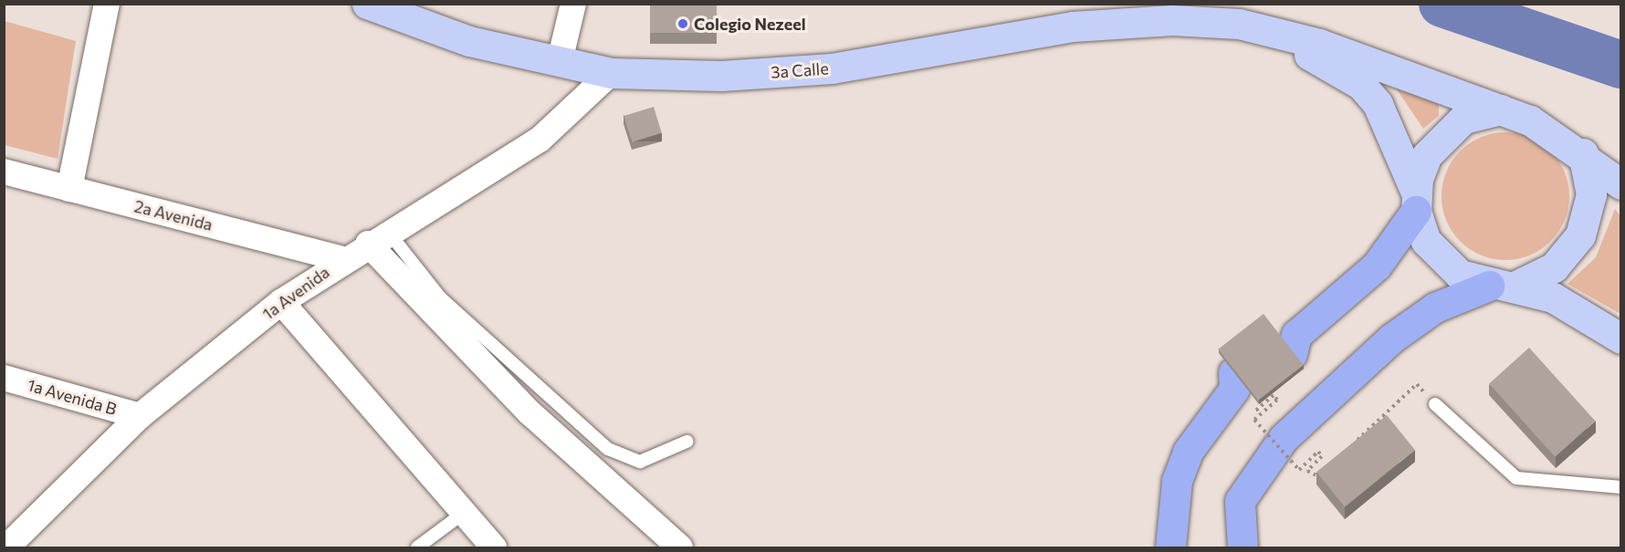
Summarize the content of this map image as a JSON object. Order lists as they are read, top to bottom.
{
  "streets": {
    "main road": ["3a Calle"],
    "street": ["2a Avenida", "1a Avenida", "1a Avenida B"]
  },
  "crossings": [
    ["3a Calle", "1a Avenida"],
    ["2a Avenida", "1a Avenida"],
    ["1a Avenida", "1a Avenida B"]
  ],
  "places": ["Colegio Nezeel"]
}
